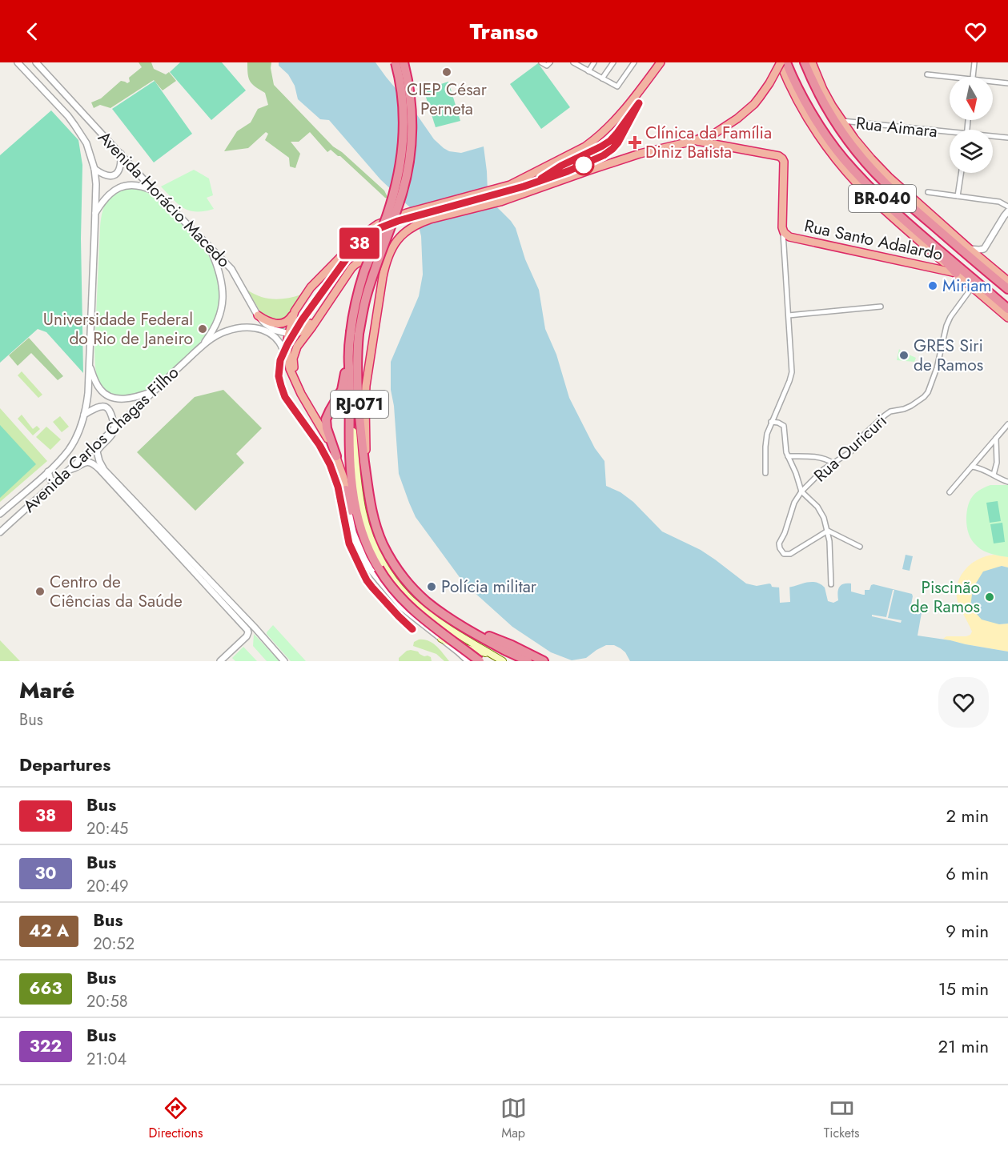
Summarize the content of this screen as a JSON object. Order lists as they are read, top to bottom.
{
  "streets": {
    "highway": ["BR-040", "Rua Santo Adalardo", "RJ-071"],
    "street": [
      "Rua Aimara",
      "Avenida Horácio Macedo",
      "Avenida Carlos Chagas Filho",
      "Rua Ouricuri"
    ]
  },
  "crossings": [
    ["Avenida Horácio Macedo", "Avenida Carlos Chagas Filho"]
  ],
  "places": {
    "other": [
      "CIEP César Perneta",
      "Miriam",
      "Universidade Federal do Rio de Janeiro",
      "GRES Siri de Ramos",
      "Polícia militar",
      "Centro de Ciências da Saúde",
      "Piscinão de Ramos"
    ],
    "health": ["Clínica da Família Diniz Batista"]
  },
  "lines": ["bus line 38"],
  "north": "bottom",
  "page": {
    "header": "Transo",
    "on_map": "38",
    "heading": [
      ["Maré", "Bus"],
      "Departures"
    ],
    "list": [
      {
        "mark": "38",
        "name": "Bus",
        "note": "20:45",
        "value": "2 min"
      },
      {
        "mark": "30",
        "name": "Bus",
        "note": "20:49",
        "value": "6 min"
      },
      {
        "mark": "42 A",
        "name": "Bus",
        "note": "20:52",
        "value": "9 min"
      },
      {
        "mark": "663",
        "name": "Bus",
        "note": "20:58",
        "value": "15 min"
      },
      {
        "mark": "322",
        "name": "Bus",
        "note": "21:04",
        "value": "21 min"
      }
    ],
    "tabs": ["Directions", "Map", "Tickets"]
  }
}
